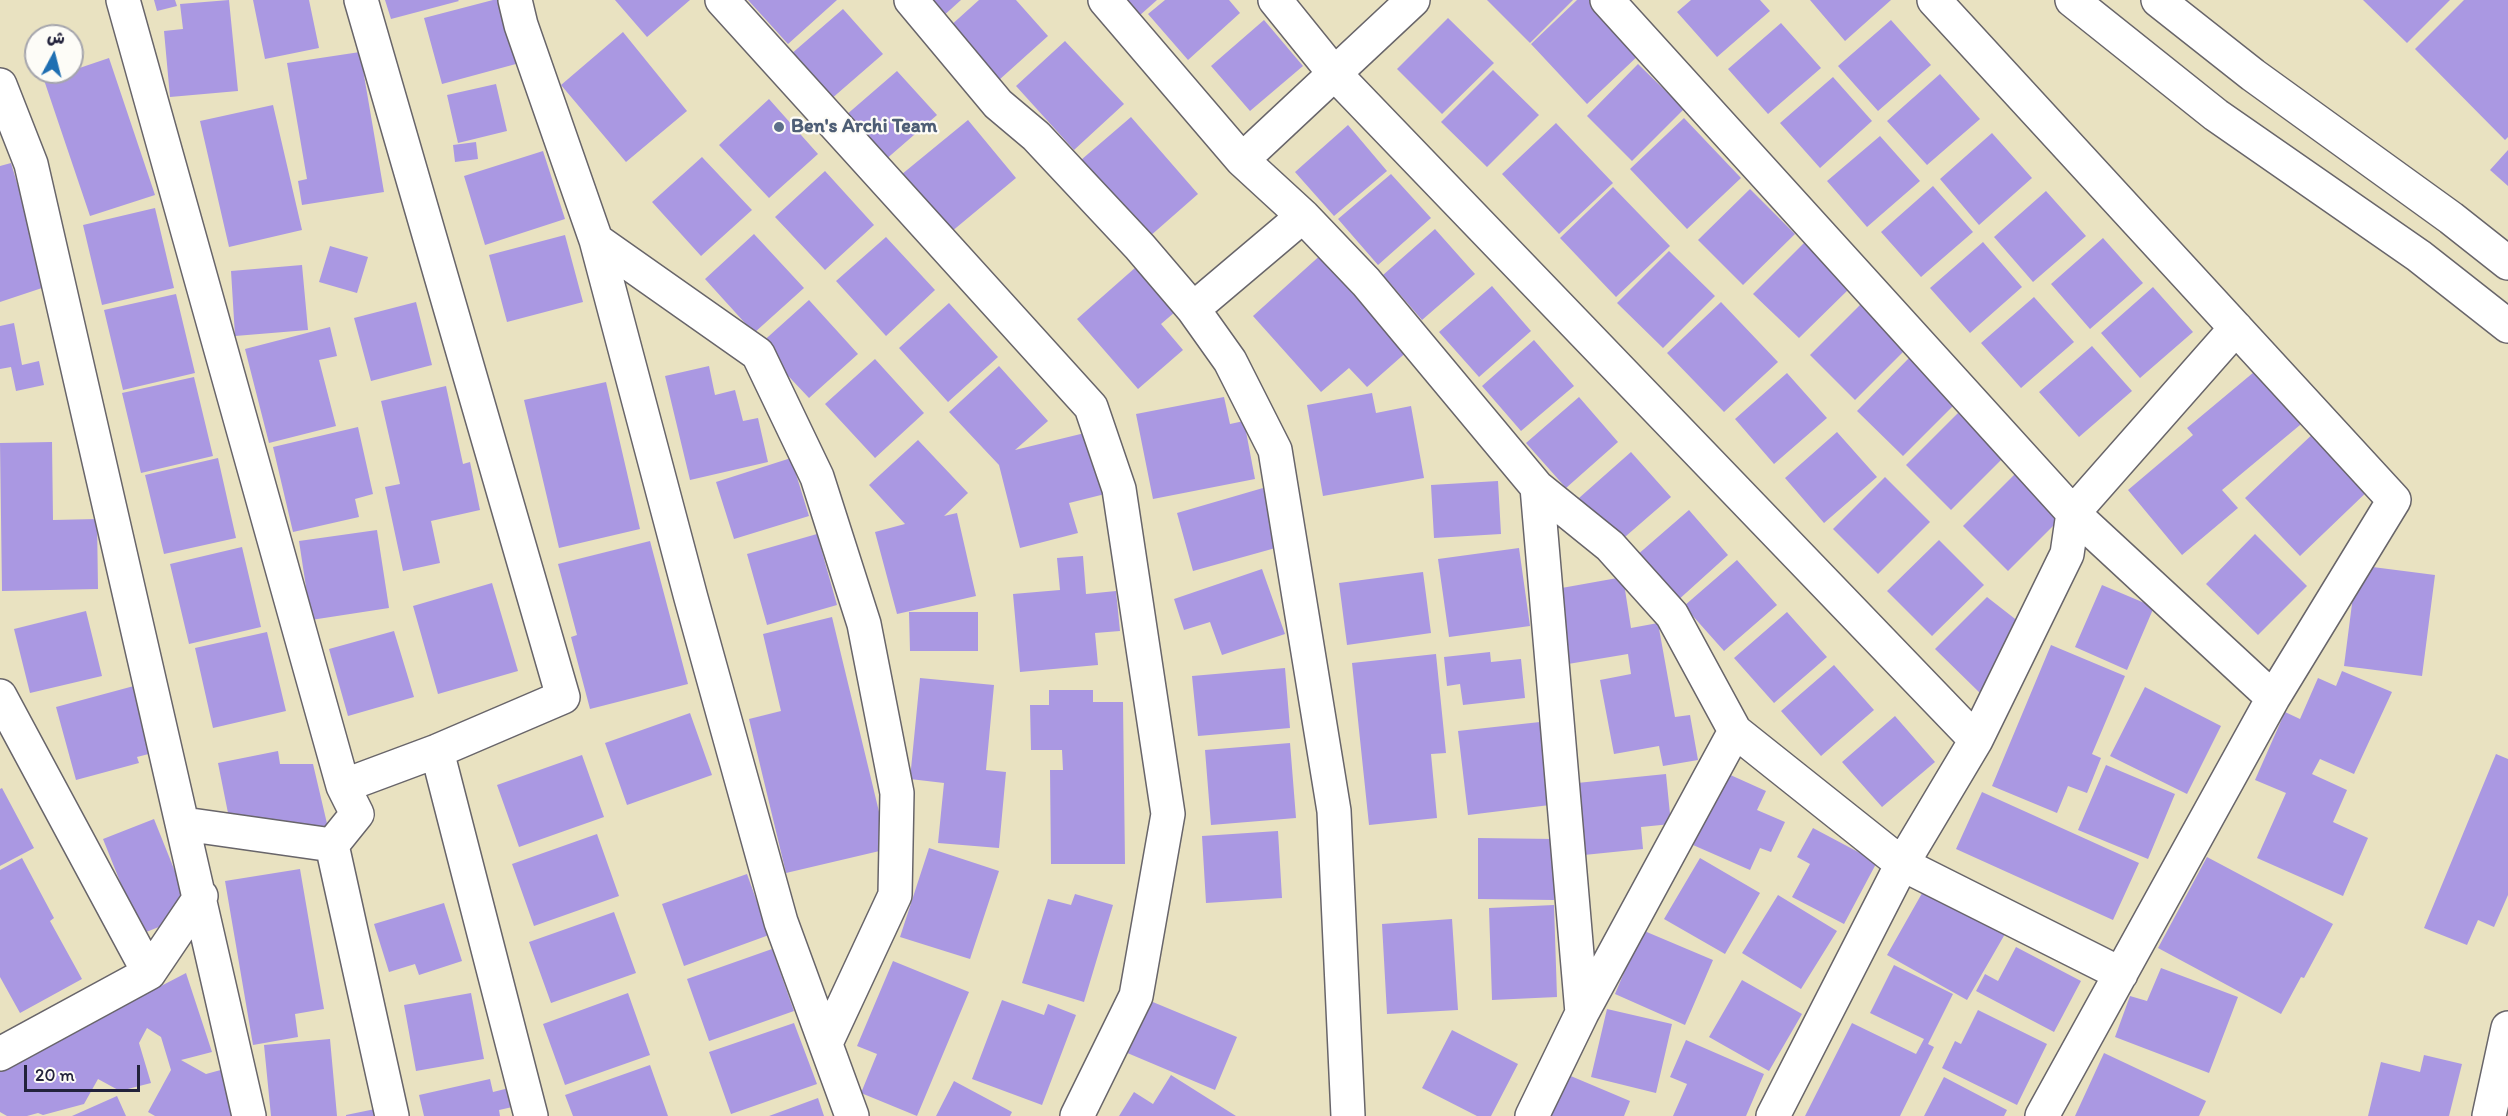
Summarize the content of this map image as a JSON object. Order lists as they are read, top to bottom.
{
  "places": ["Ben's Archi Team"],
  "scale_bar": "20 m",
  "north": "top"
}
